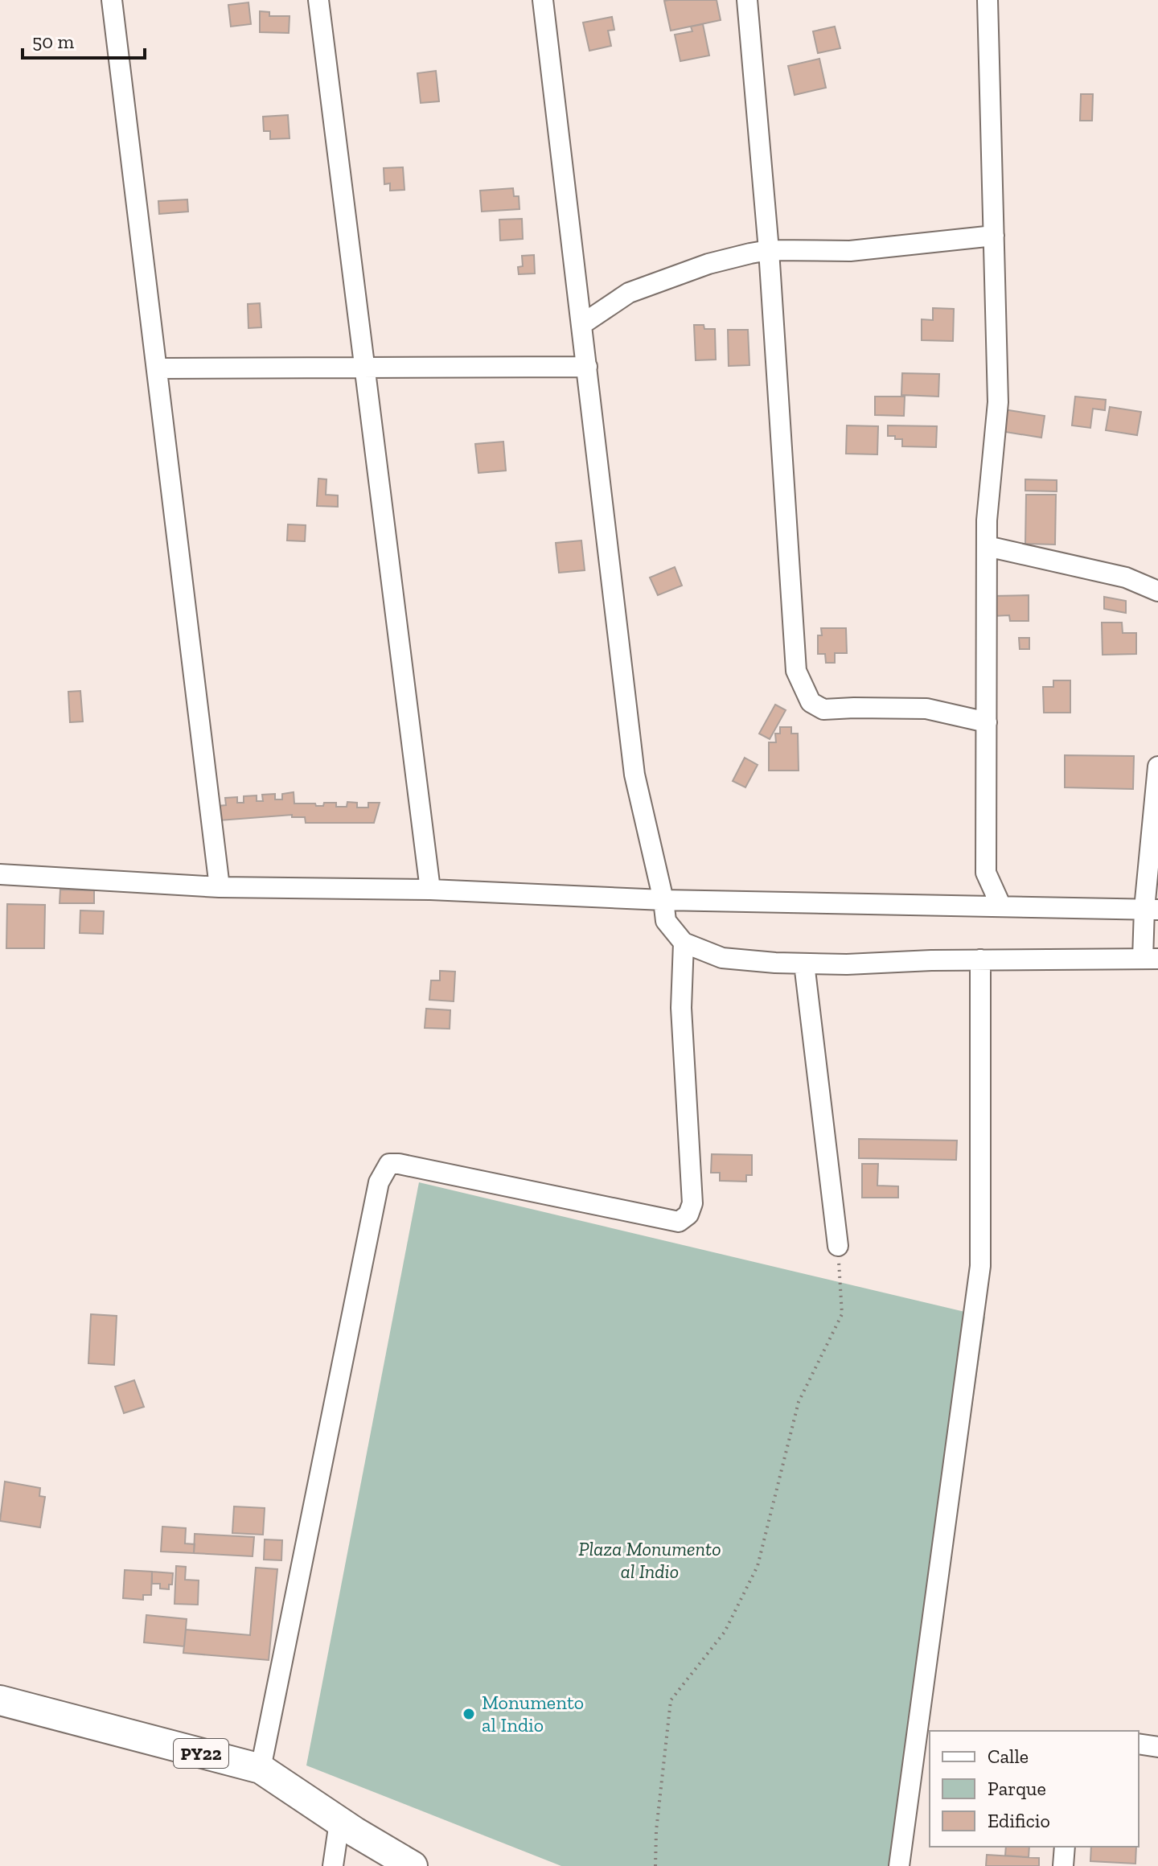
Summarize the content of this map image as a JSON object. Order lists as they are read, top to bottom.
{
  "streets": {
    "highway": ["PY22"]
  },
  "parks": ["Plaza Monumento al Indio"],
  "places": ["Monumento al Indio"],
  "legend": ["Calle", "Parque", "Edificio"],
  "scale_bar": "50 m"
}
